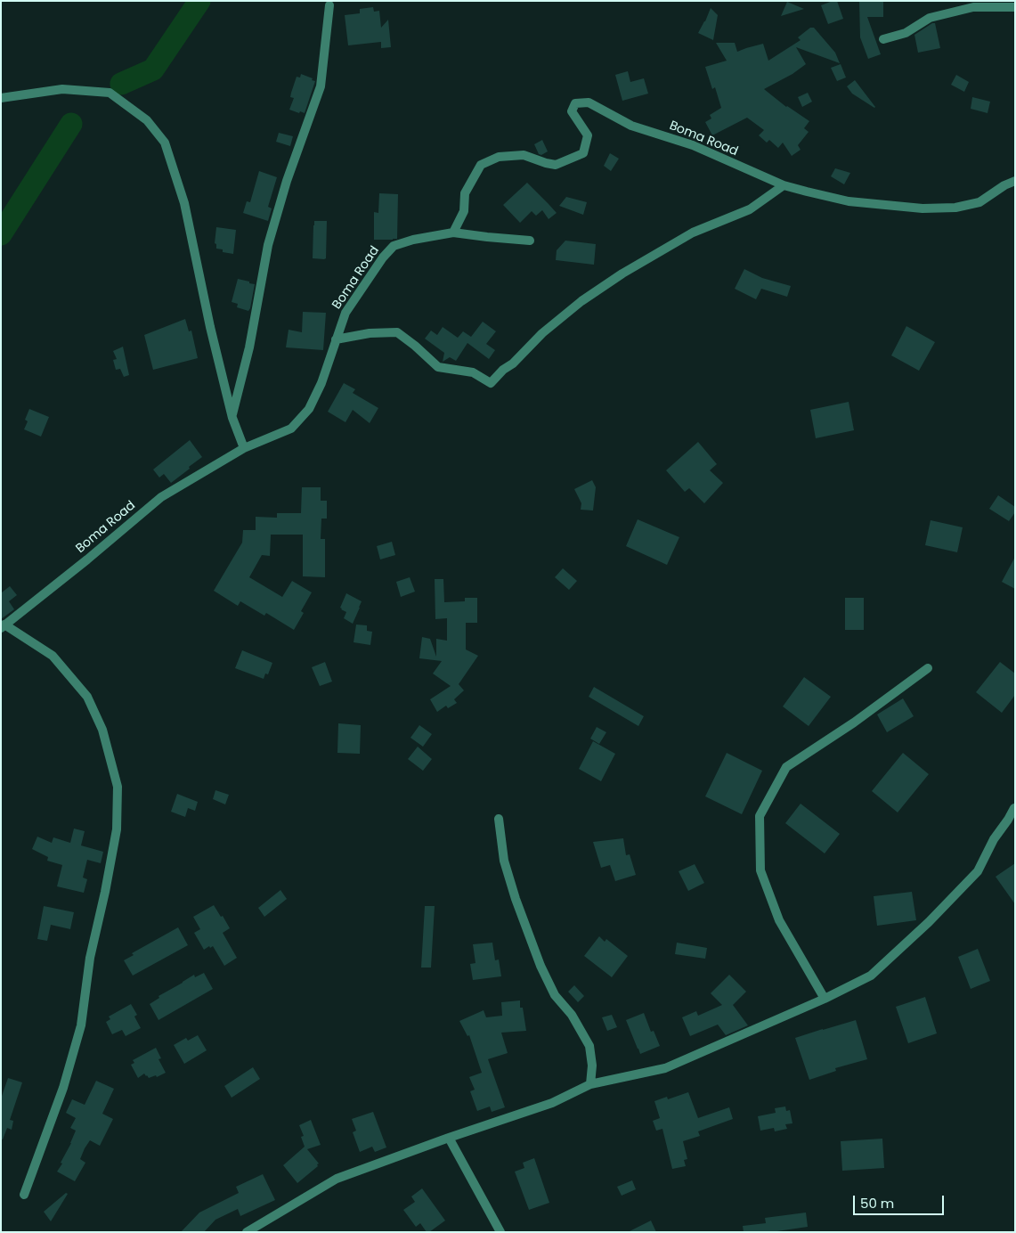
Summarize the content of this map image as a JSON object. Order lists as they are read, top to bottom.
{
  "streets": {
    "street": ["Boma Road"]
  },
  "scale_bar": "50 m"
}
